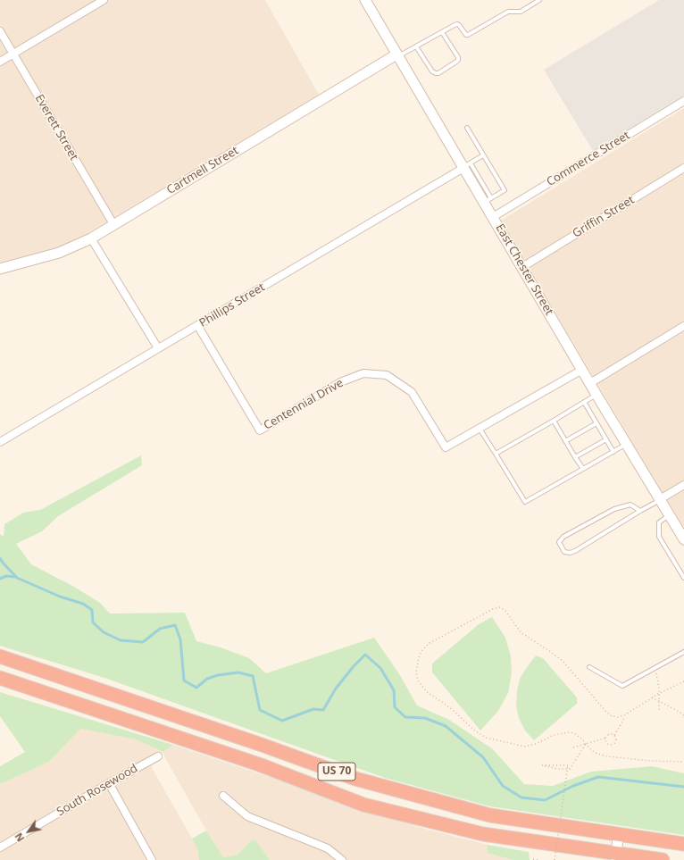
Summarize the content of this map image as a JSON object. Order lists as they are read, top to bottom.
{
  "streets": {
    "highway": ["US 70"],
    "main road": ["Cartmell Street", "East Chester Street"],
    "street": [
      "Everett Street",
      "Commerce Street",
      "Griffin Street",
      "Phillips Street",
      "Centennial Drive",
      "South Rosewood"
    ]
  },
  "crossings": [
    ["Everett Street", "Cartmell Street"],
    ["Commerce Street", "East Chester Street"],
    ["Cartmell Street", "East Chester Street"],
    ["Griffin Street", "East Chester Street"],
    ["East Chester Street", "Phillips Street"],
    ["East Chester Street", "Centennial Drive"],
    ["Phillips Street", "Centennial Drive"]
  ],
  "north": "bottom left"
}
